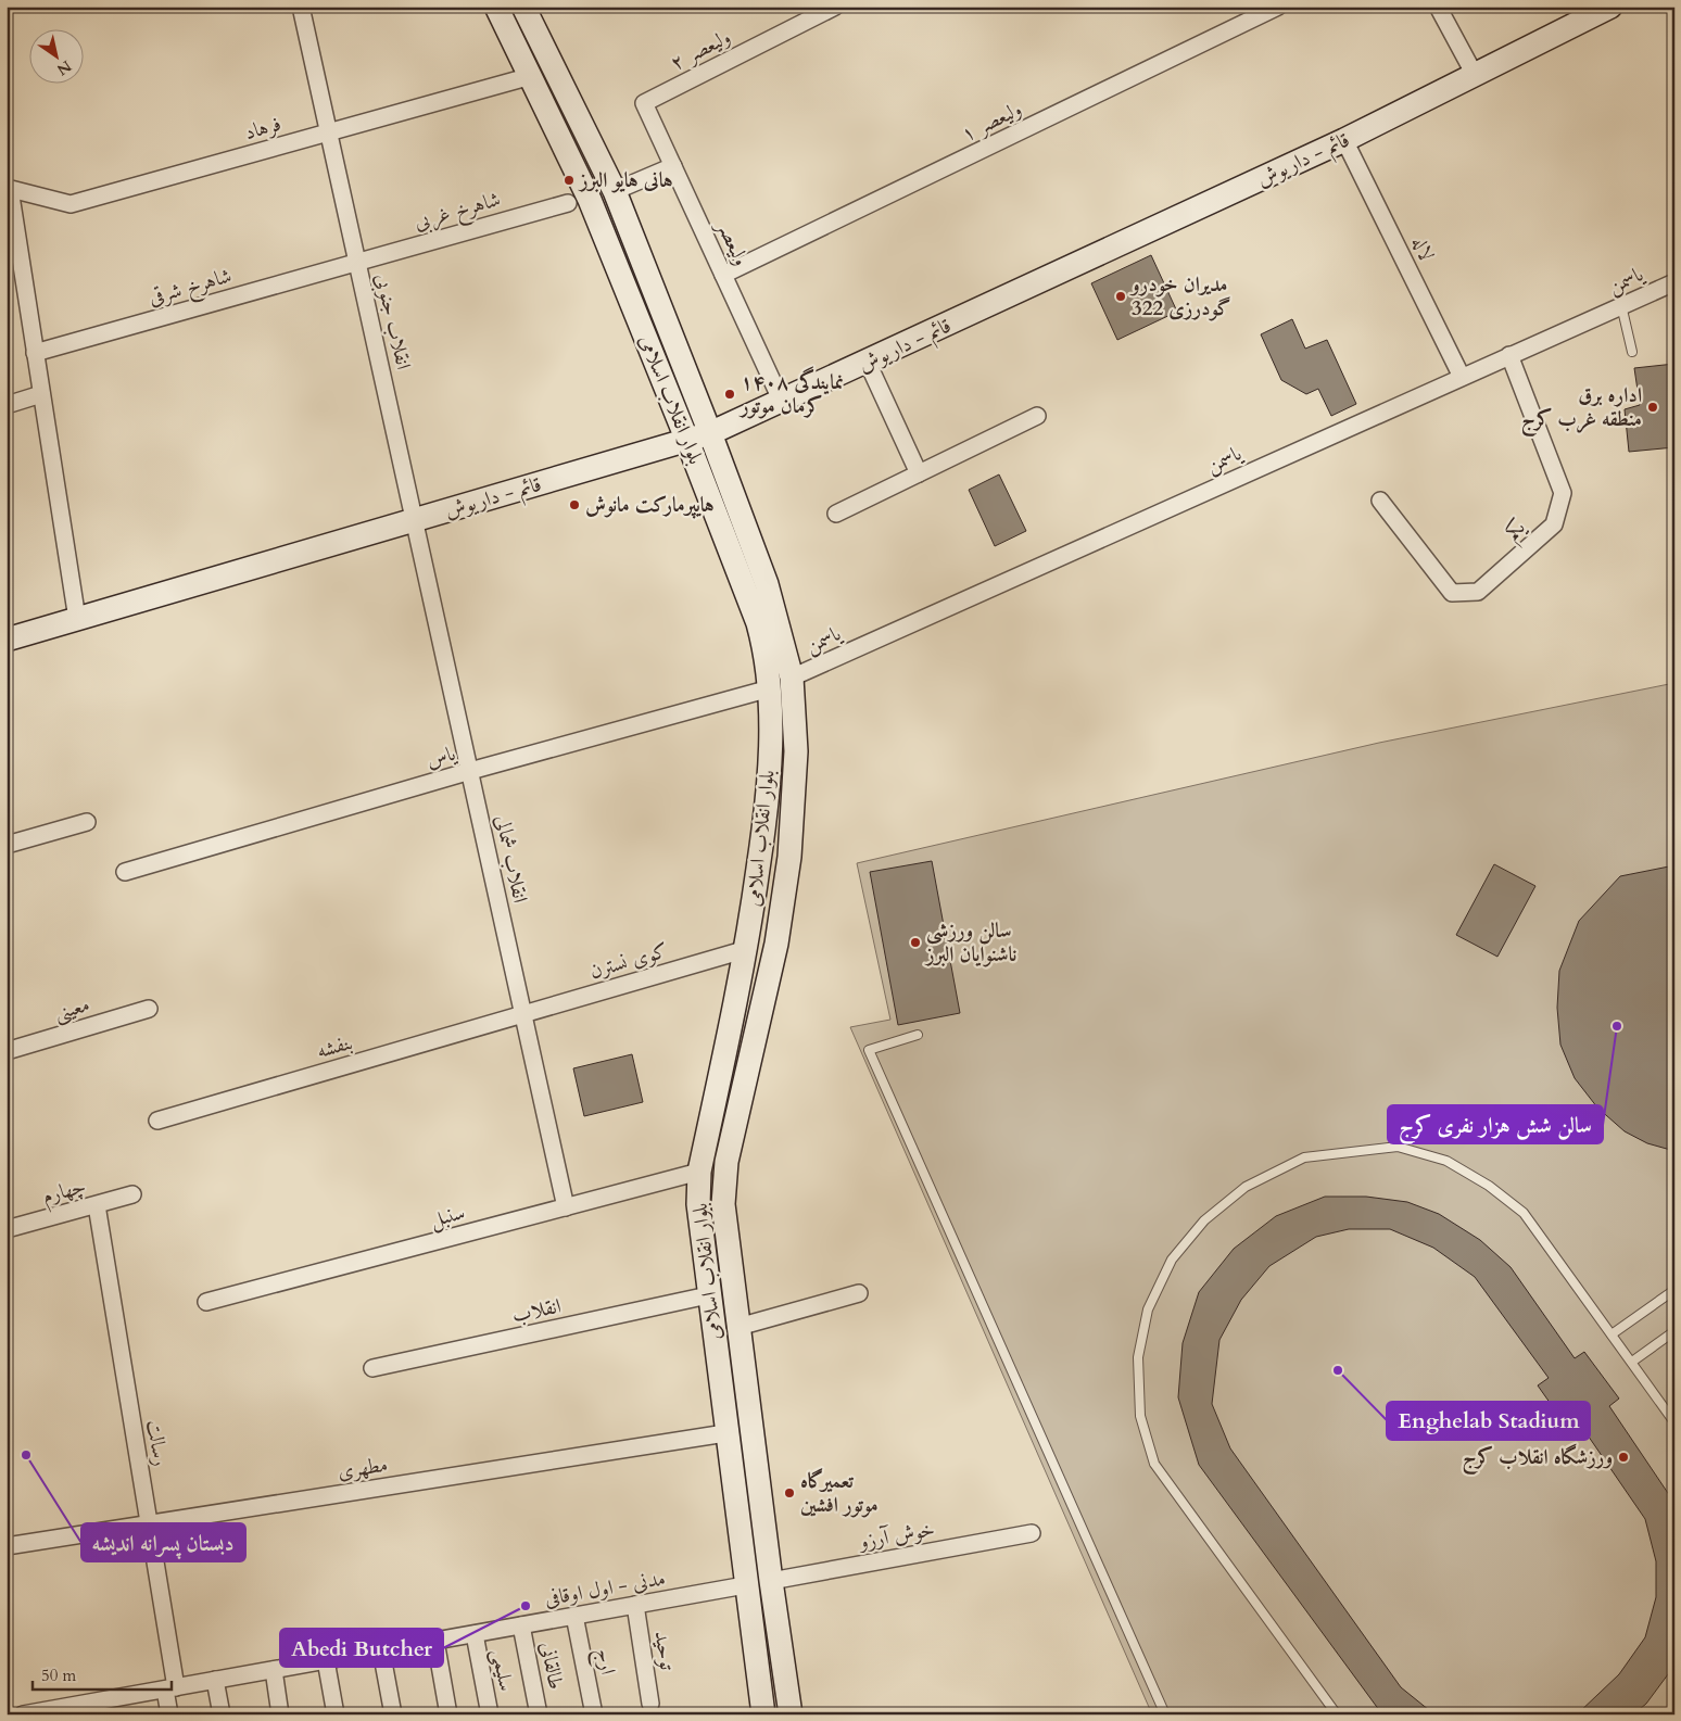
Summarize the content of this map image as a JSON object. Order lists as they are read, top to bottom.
{
  "streets": {
    "main road": ["قائم - داریوش", "بلوار انقلاب اسلامی"],
    "street": [
      "ولیعصر ۲",
      "ولیعصر ۱",
      "فرهاد",
      "شاهرخ غربی",
      "ولیعصر",
      "لاله",
      "یاسمن",
      "شاهرخ شرقی",
      "انقلاب جنوبی",
      "یکم",
      "یاس",
      "انقلاب شمالی",
      "کوی نسترن",
      "معینی",
      "بنفشه",
      "چهارم",
      "سنبل",
      "انقلاب",
      "رسالت",
      "مطهری",
      "خوش آرزو",
      "مدنی - اول اوقافی",
      "توحید",
      "ارج",
      "طالقانی",
      "سلیمی"
    ]
  },
  "crossings": [
    ["ولیعصر ۲", "ولیعصر"],
    ["ولیعصر ۱", "ولیعصر"],
    ["فرهاد", "انقلاب جنوبی"],
    ["فرهاد", "بلوار انقلاب اسلامی"],
    ["قائم - داریوش", "ولیعصر"],
    ["قائم - داریوش", "لاله"],
    ["قائم - داریوش", "انقلاب جنوبی"],
    ["قائم - داریوش", "بلوار انقلاب اسلامی"],
    ["قائم - داریوش", "انقلاب شمالی"],
    ["شاهرخ غربی", "شاهرخ شرقی"],
    ["شاهرخ غربی", "انقلاب جنوبی"],
    ["لاله", "یاسمن"],
    ["یاسمن", "بلوار انقلاب اسلامی"],
    ["یاسمن", "یکم"],
    ["شاهرخ شرقی", "انقلاب جنوبی"],
    ["انقلاب جنوبی", "انقلاب شمالی"],
    ["بلوار انقلاب اسلامی", "یاس"],
    ["بلوار انقلاب اسلامی", "کوی نسترن"],
    ["بلوار انقلاب اسلامی", "سنبل"],
    ["بلوار انقلاب اسلامی", "انقلاب"],
    ["بلوار انقلاب اسلامی", "مطهری"],
    ["بلوار انقلاب اسلامی", "خوش آرزو"],
    ["بلوار انقلاب اسلامی", "مدنی - اول اوقافی"],
    ["یاس", "انقلاب شمالی"],
    ["انقلاب شمالی", "کوی نسترن"],
    ["انقلاب شمالی", "بنفشه"],
    ["انقلاب شمالی", "سنبل"],
    ["کوی نسترن", "بنفشه"],
    ["چهارم", "رسالت"],
    ["رسالت", "مطهری"],
    ["رسالت", "مدنی - اول اوقافی"],
    ["مدنی - اول اوقافی", "توحید"],
    ["مدنی - اول اوقافی", "ارج"],
    ["مدنی - اول اوقافی", "طالقانی"],
    ["مدنی - اول اوقافی", "سلیمی"]
  ],
  "places": [
    "هانی هایو البرز",
    "مدیران خودرو گودرزی 322",
    "نمایندگی ۱۴۰۸ کرمان موتور",
    "اداره برق منطقه غرب کرج",
    "هایپرمارکت مانوش",
    "سالن ورزشی ناشنوایان البرز",
    "سالن شش هزار نفری کرج",
    "Enghelab Stadium",
    "دبستان پسرانه اندیشه",
    "ورزشگاه انقلاب کرج",
    "تعمیرگاه موتور افشین",
    "Abedi Butcher"
  ],
  "scale_bar": "50 m",
  "north": "bottom right"
}
